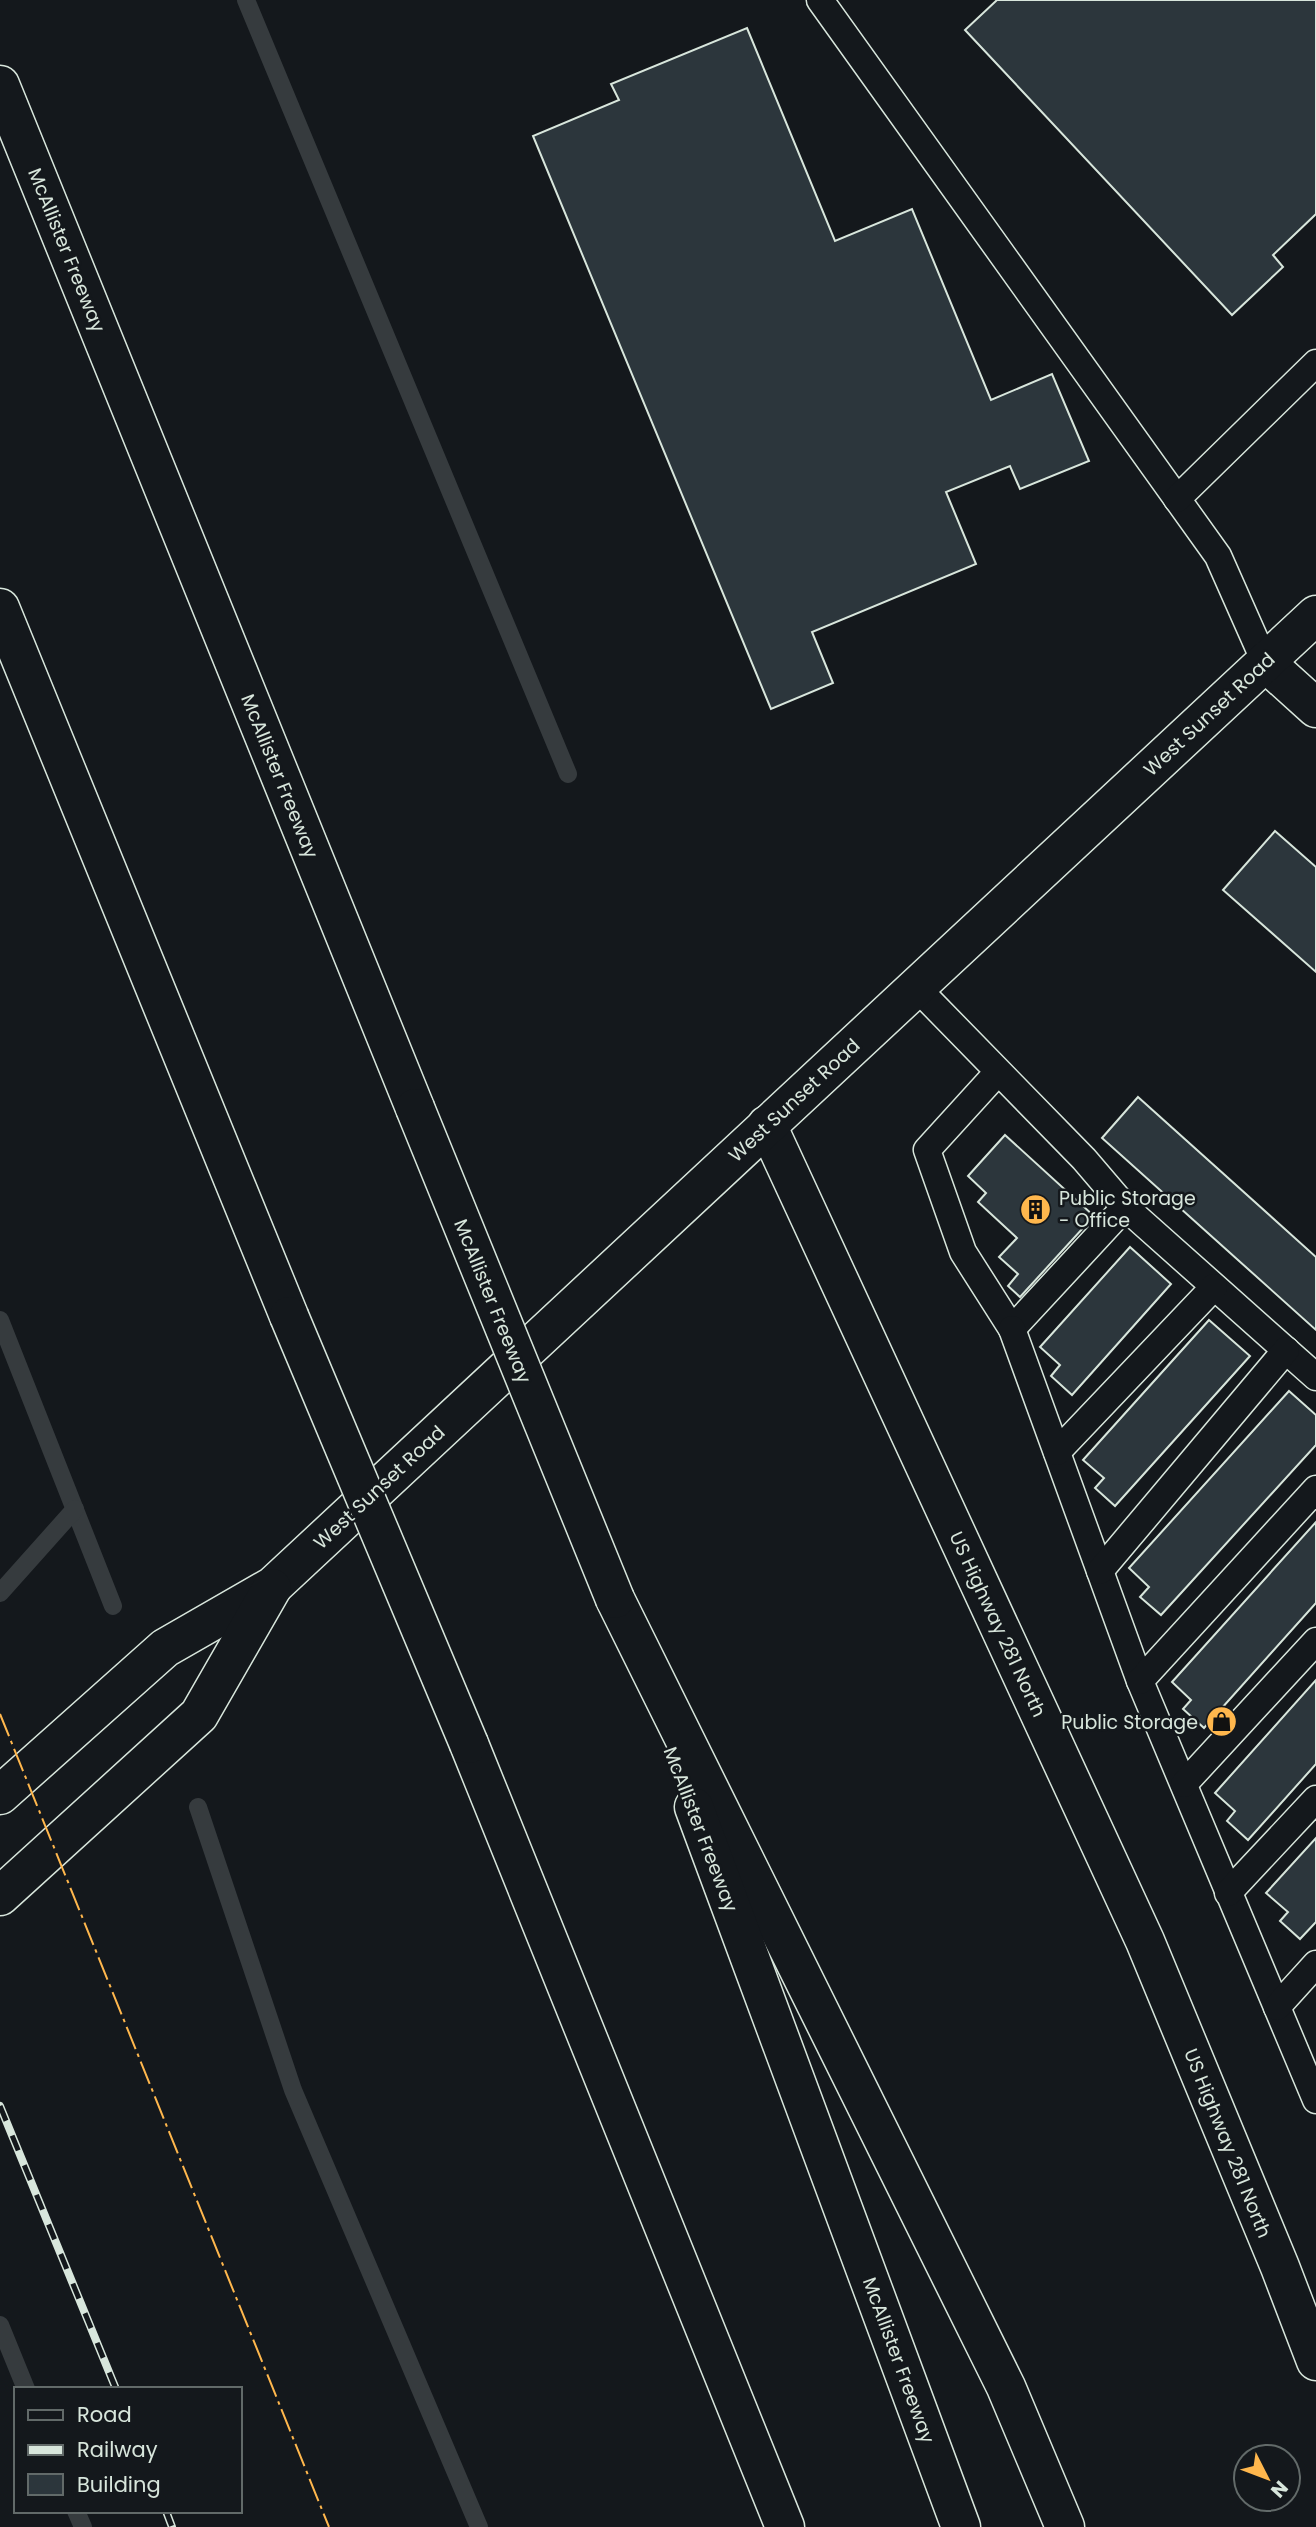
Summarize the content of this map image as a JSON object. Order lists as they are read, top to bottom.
{
  "streets": {
    "main road": ["McAllister Freeway", "West Sunset Road", "US Highway 281 North"]
  },
  "crossings": [
    ["West Sunset Road", "US Highway 281 North"]
  ],
  "places": {
    "building": ["Public Storage - Office"],
    "shop": ["Public Storage"]
  },
  "legend": ["Road", "Railway", "Building"],
  "north": "bottom right"
}
